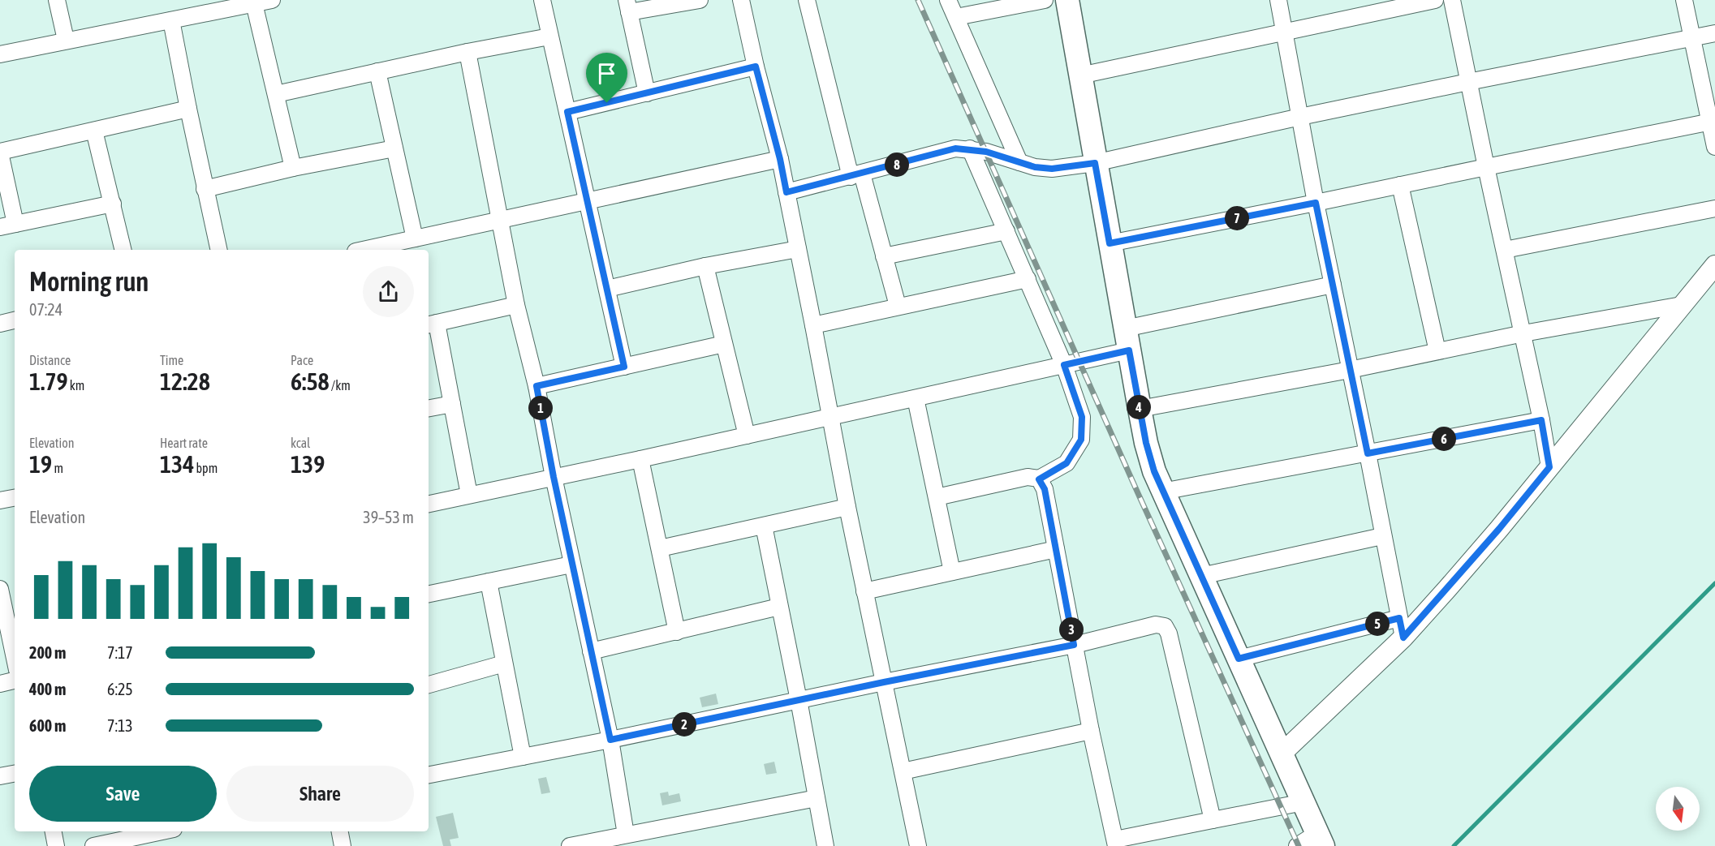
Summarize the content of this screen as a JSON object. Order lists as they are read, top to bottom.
{
  "north": "bottom",
  "page": {
    "pins": [
      "8",
      "7",
      "4",
      "1",
      "6",
      "5",
      "3",
      "2"
    ],
    "heading": ["Morning run", "07:24"],
    "stats": [
      ["Distance", "1.79 km"],
      ["Time", "12:28"],
      ["Pace", "6:58 /km"],
      ["Elevation", "19 m"],
      ["Heart rate", "134 bpm"],
      ["kcal", "139"]
    ],
    "chart": ["Elevation", "39–53 m"],
    "list": [
      {
        "name": "200 m",
        "note": "7:17"
      },
      {
        "name": "400 m",
        "note": "6:25"
      },
      {
        "name": "600 m",
        "note": "7:13"
      }
    ],
    "buttons": ["Save", "Share"]
  }
}
